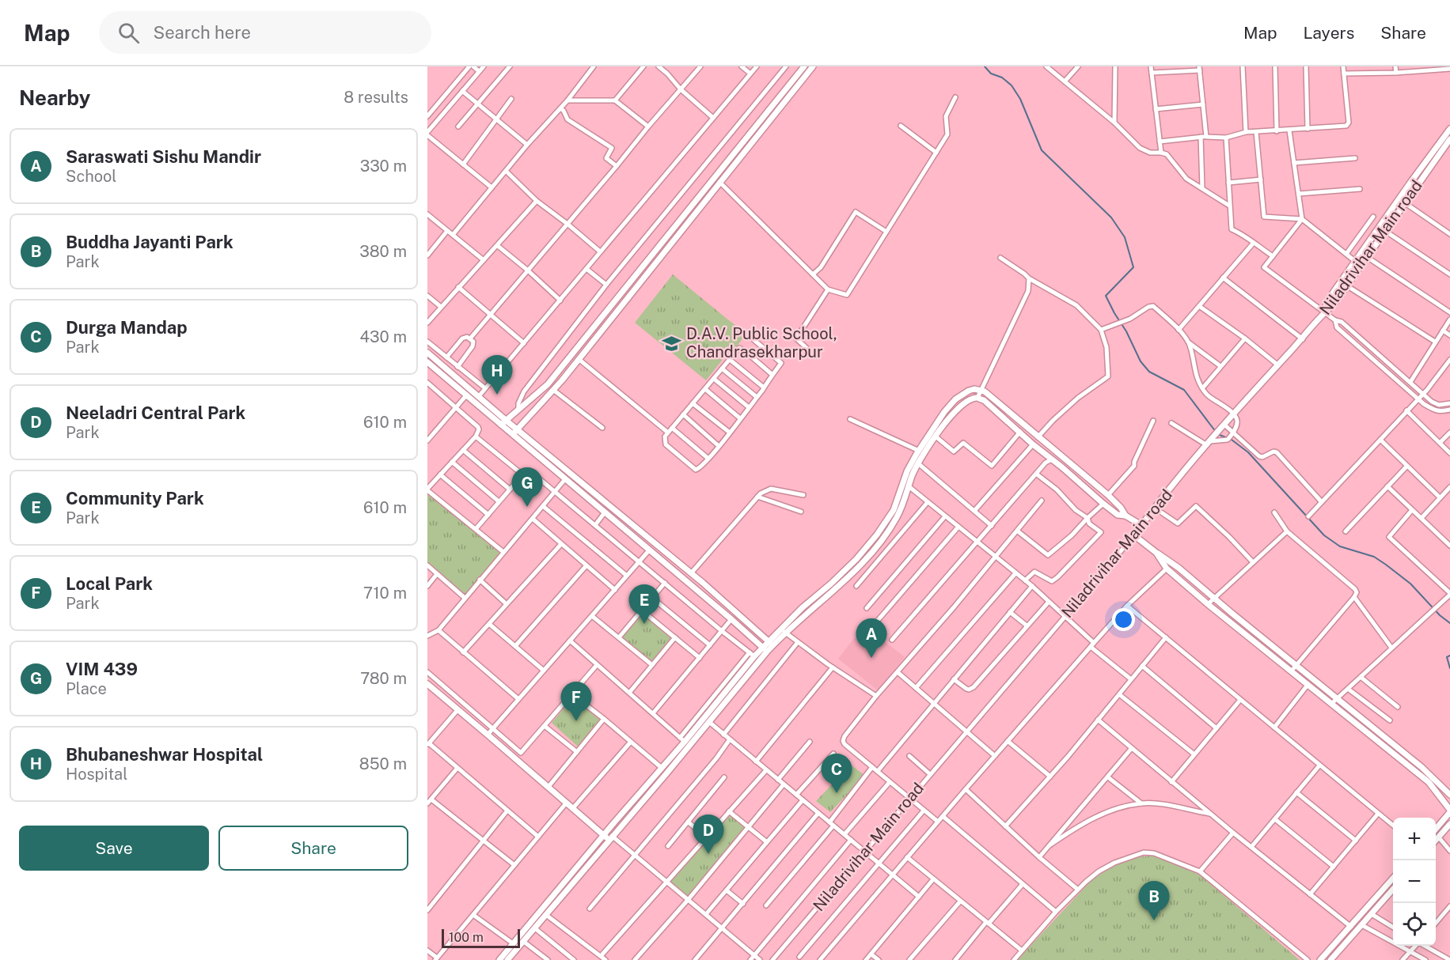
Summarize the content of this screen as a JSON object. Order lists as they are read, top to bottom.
{
  "streets": {
    "street": ["Niladrivihar Main road"]
  },
  "places": {
    "school or university": ["D.A.V. Public School, Chandrasekharpur"]
  },
  "scale_bar": "100 m",
  "page": {
    "header": "Map",
    "search": "Search here",
    "nav": ["Map", "Layers", "Share"],
    "heading": ["Nearby", "8 results"],
    "list": [
      {
        "mark": "A",
        "name": "Saraswati Sishu Mandir",
        "note": "School",
        "value": "330 m"
      },
      {
        "mark": "B",
        "name": "Buddha Jayanti Park",
        "note": "Park",
        "value": "380 m"
      },
      {
        "mark": "C",
        "name": "Durga Mandap",
        "note": "Park",
        "value": "430 m"
      },
      {
        "mark": "D",
        "name": "Neeladri Central Park",
        "note": "Park",
        "value": "610 m"
      },
      {
        "mark": "E",
        "name": "Community Park",
        "note": "Park",
        "value": "610 m"
      },
      {
        "mark": "F",
        "name": "Local Park",
        "note": "Park",
        "value": "710 m"
      },
      {
        "mark": "G",
        "name": "VIM 439",
        "note": "Place",
        "value": "780 m"
      },
      {
        "mark": "H",
        "name": "Bhubaneshwar Hospital",
        "note": "Hospital",
        "value": "850 m"
      }
    ],
    "pins": [
      "H",
      "G",
      "E",
      "A",
      "F",
      "C",
      "D",
      "B"
    ],
    "buttons": ["Save", "Share"],
    "map_buttons": ["+", "−"],
    "scale": "100 m"
  }
}
